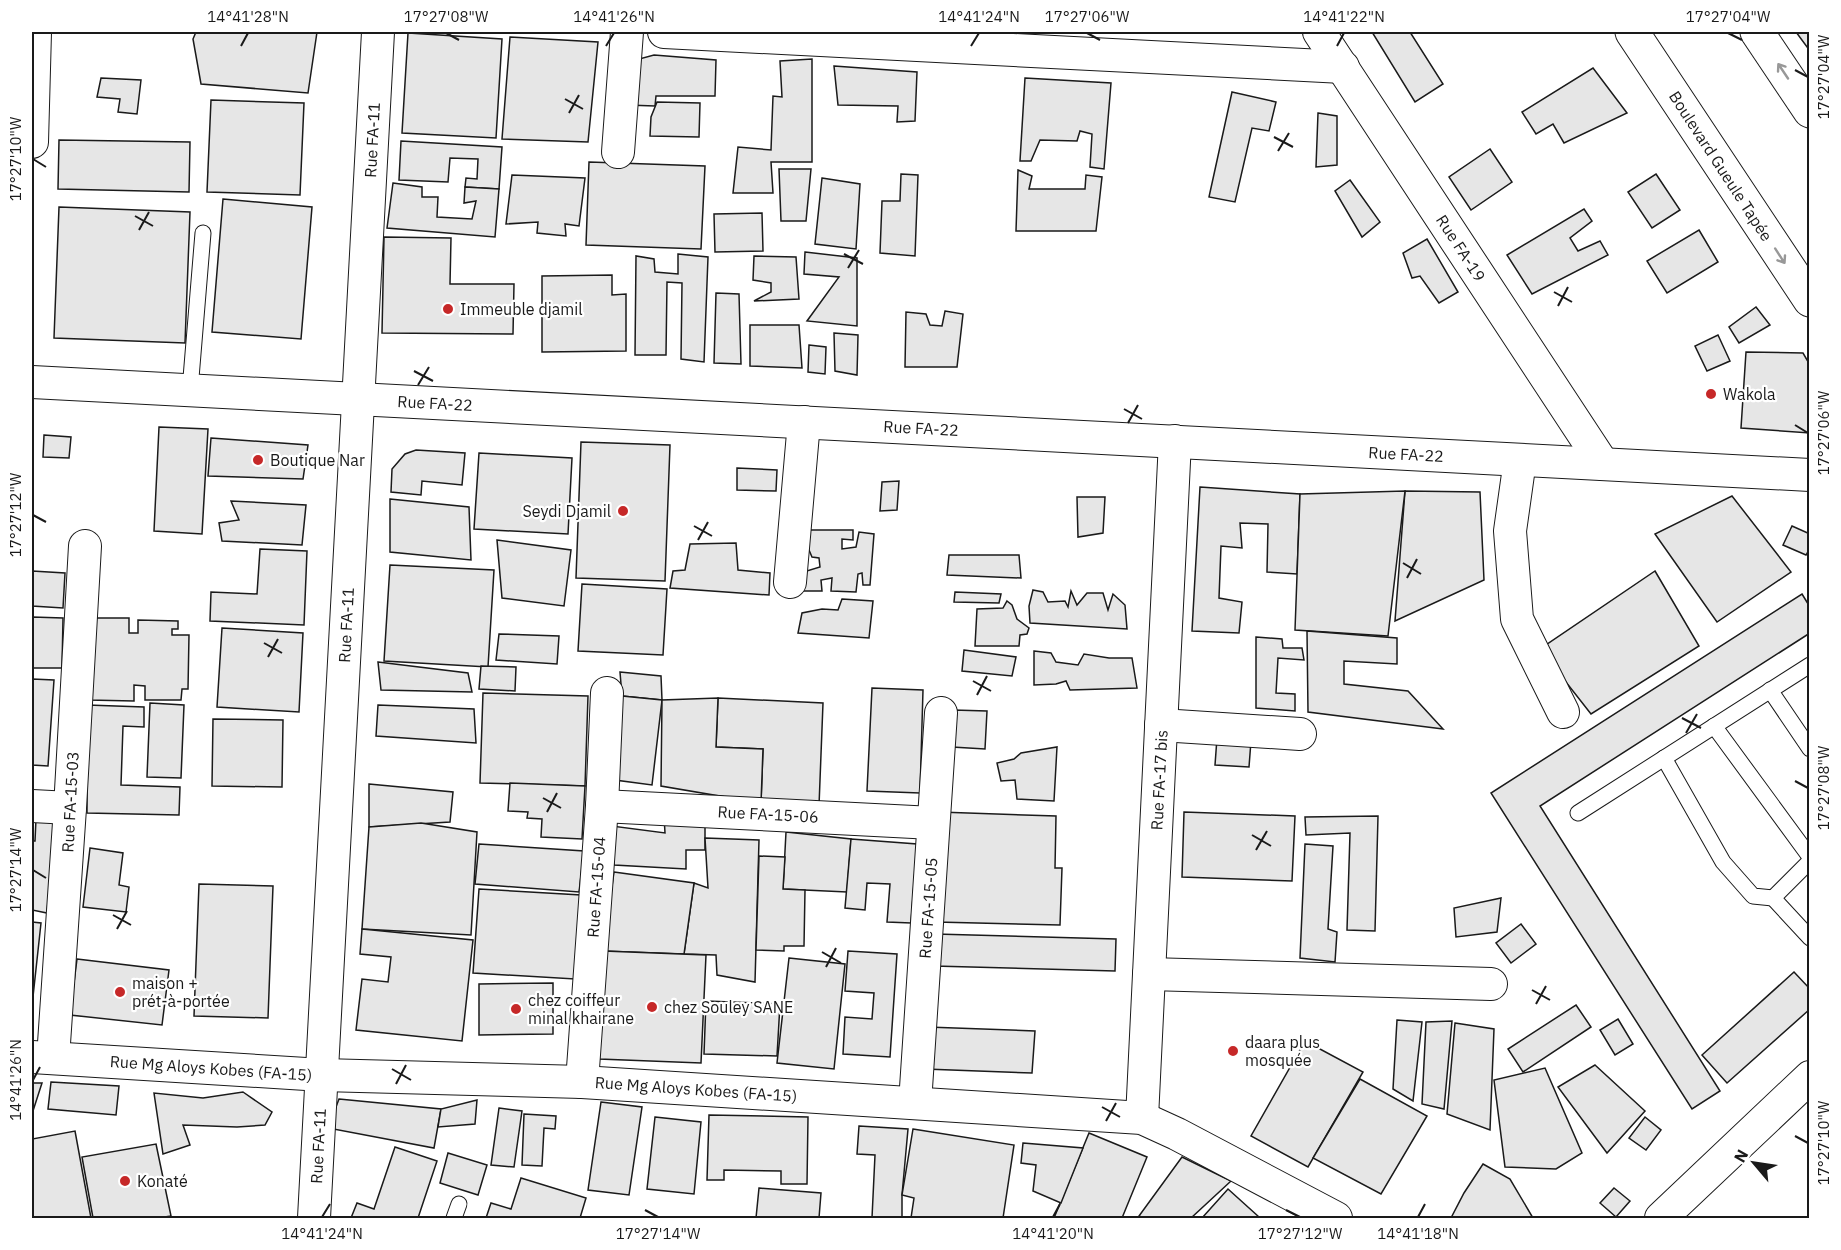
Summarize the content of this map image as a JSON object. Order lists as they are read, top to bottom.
{
  "streets": {
    "street": [
      "Rue FA-11",
      "Boulevard Gueule Tapée",
      "Rue FA-19",
      "Rue FA-22",
      "Rue FA-17 bis",
      "Rue FA-15-03",
      "Rue FA-15-06",
      "Rue FA-15-04",
      "Rue FA-15-05",
      "Rue Mg Aloys Kobes (FA-15)"
    ]
  },
  "crossings": [
    ["Rue FA-11", "Rue FA-22"],
    ["Rue FA-11", "Rue Mg Aloys Kobes (FA-15)"],
    ["Rue FA-19", "Rue FA-22"],
    ["Rue FA-22", "Rue FA-17 bis"],
    ["Rue FA-17 bis", "Rue Mg Aloys Kobes (FA-15)"],
    ["Rue FA-15-03", "Rue Mg Aloys Kobes (FA-15)"],
    ["Rue FA-15-06", "Rue FA-15-04"],
    ["Rue FA-15-06", "Rue FA-15-05"],
    ["Rue FA-15-04", "Rue Mg Aloys Kobes (FA-15)"],
    ["Rue FA-15-05", "Rue Mg Aloys Kobes (FA-15)"]
  ],
  "one_way": ["Boulevard Gueule Tapée"],
  "places": [
    "Immeuble djamil",
    "Wakola",
    "Boutique Nar",
    "Seydi Djamil",
    "maison + prét-à-portée",
    "chez Souley SANE",
    "chez coiffeur minal khairane",
    "daara plus mosquée",
    "Konaté"
  ],
  "north": "top left",
  "coordinates": [
    "14°41'28\"N",
    "17°27'08\"W",
    "14°41'26\"N",
    "14°41'24\"N",
    "17°27'06\"W",
    "14°41'22\"N",
    "17°27'04\"W",
    "17°27'10\"W",
    "17°27'12\"W",
    "17°27'14\"W",
    "14°41'20\"N",
    "14°41'18\"N"
  ]
}
